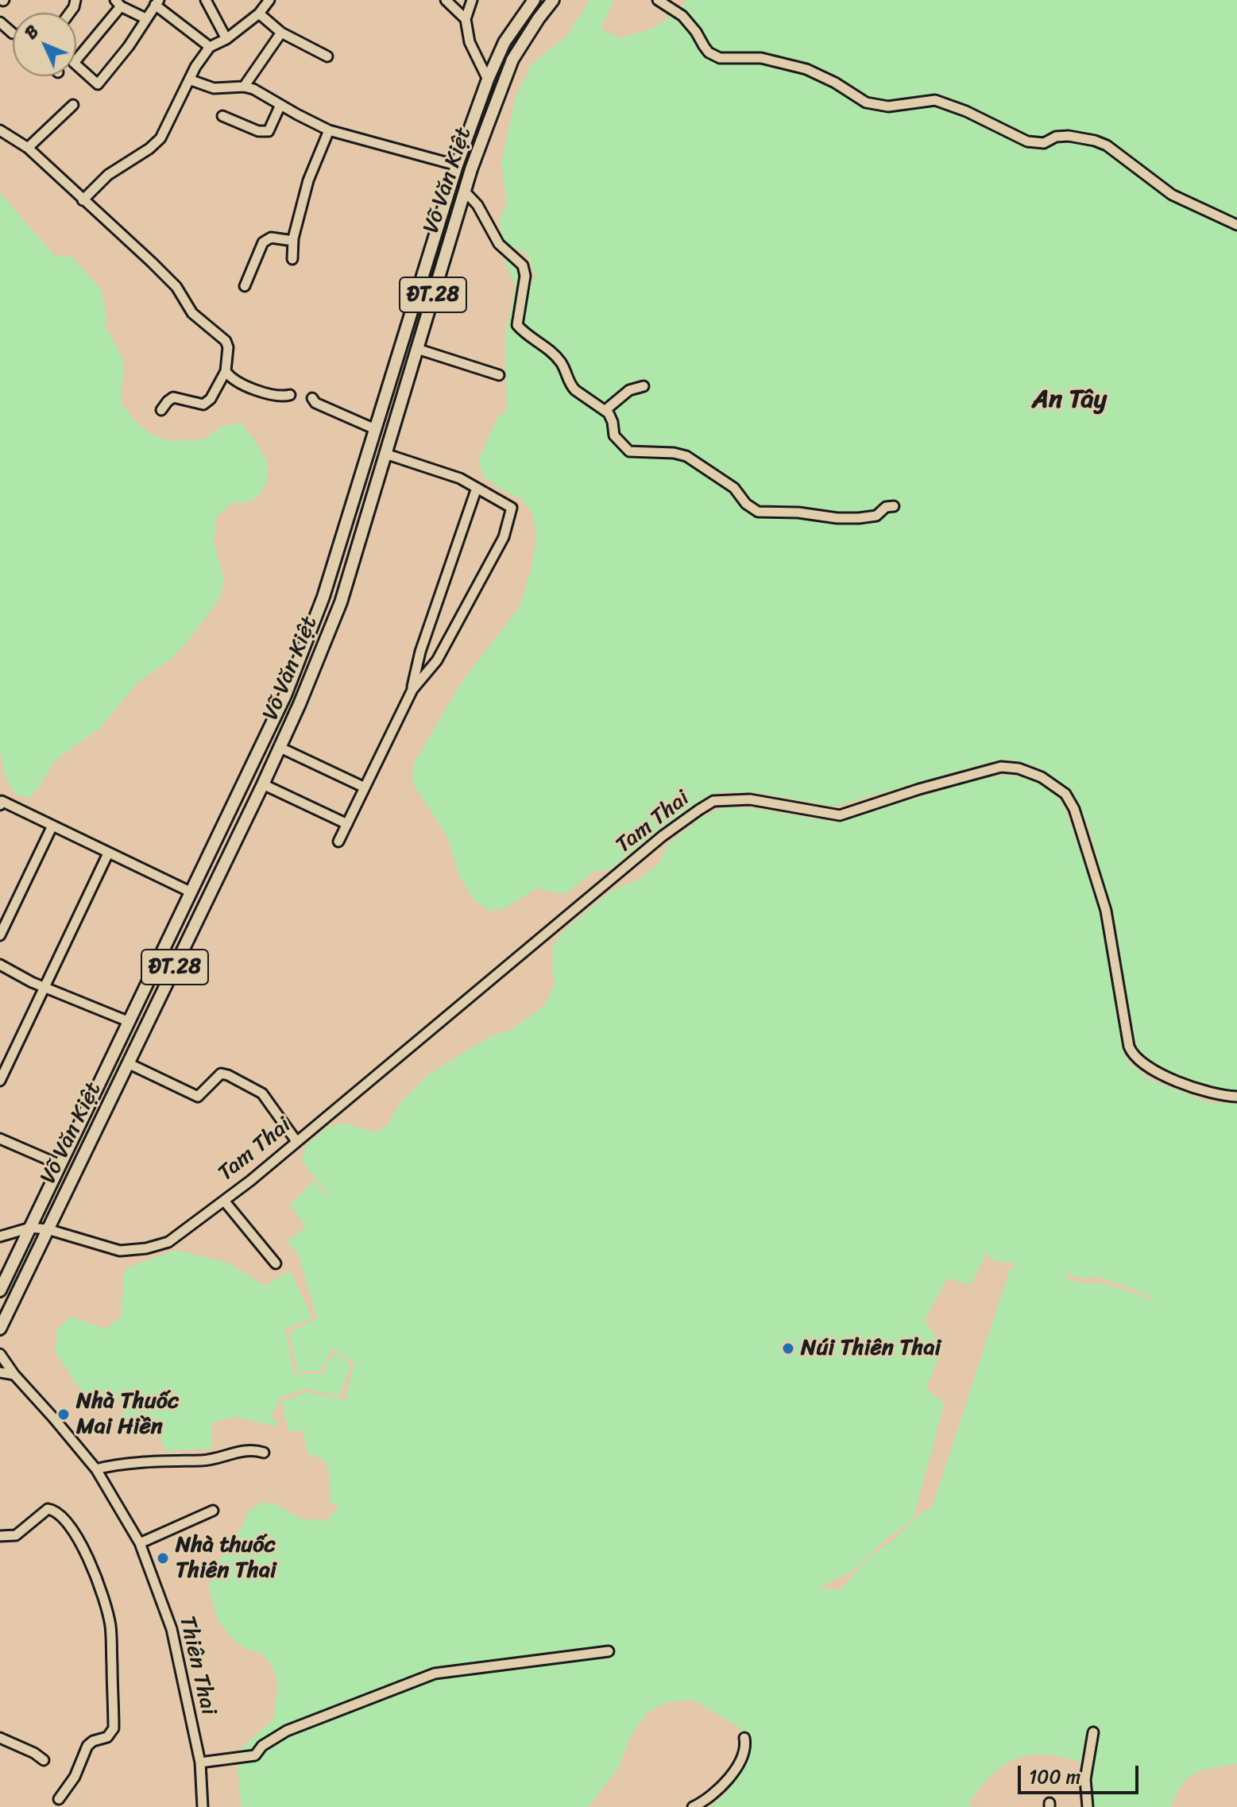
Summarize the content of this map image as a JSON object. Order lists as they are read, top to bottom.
{
  "streets": {
    "main road": ["Võ Văn Kiệt", "ĐT.28"],
    "street": ["Tam Thai", "Thiên Thai"]
  },
  "crossings": [
    ["Võ Văn Kiệt", "Tam Thai"]
  ],
  "districts": ["An Tây"],
  "places": ["Núi Thiên Thai", "Nhà Thuốc Mai Hiền", "Nhà thuốc Thiên Thai"],
  "scale_bar": "100 m",
  "north": "top left"
}
